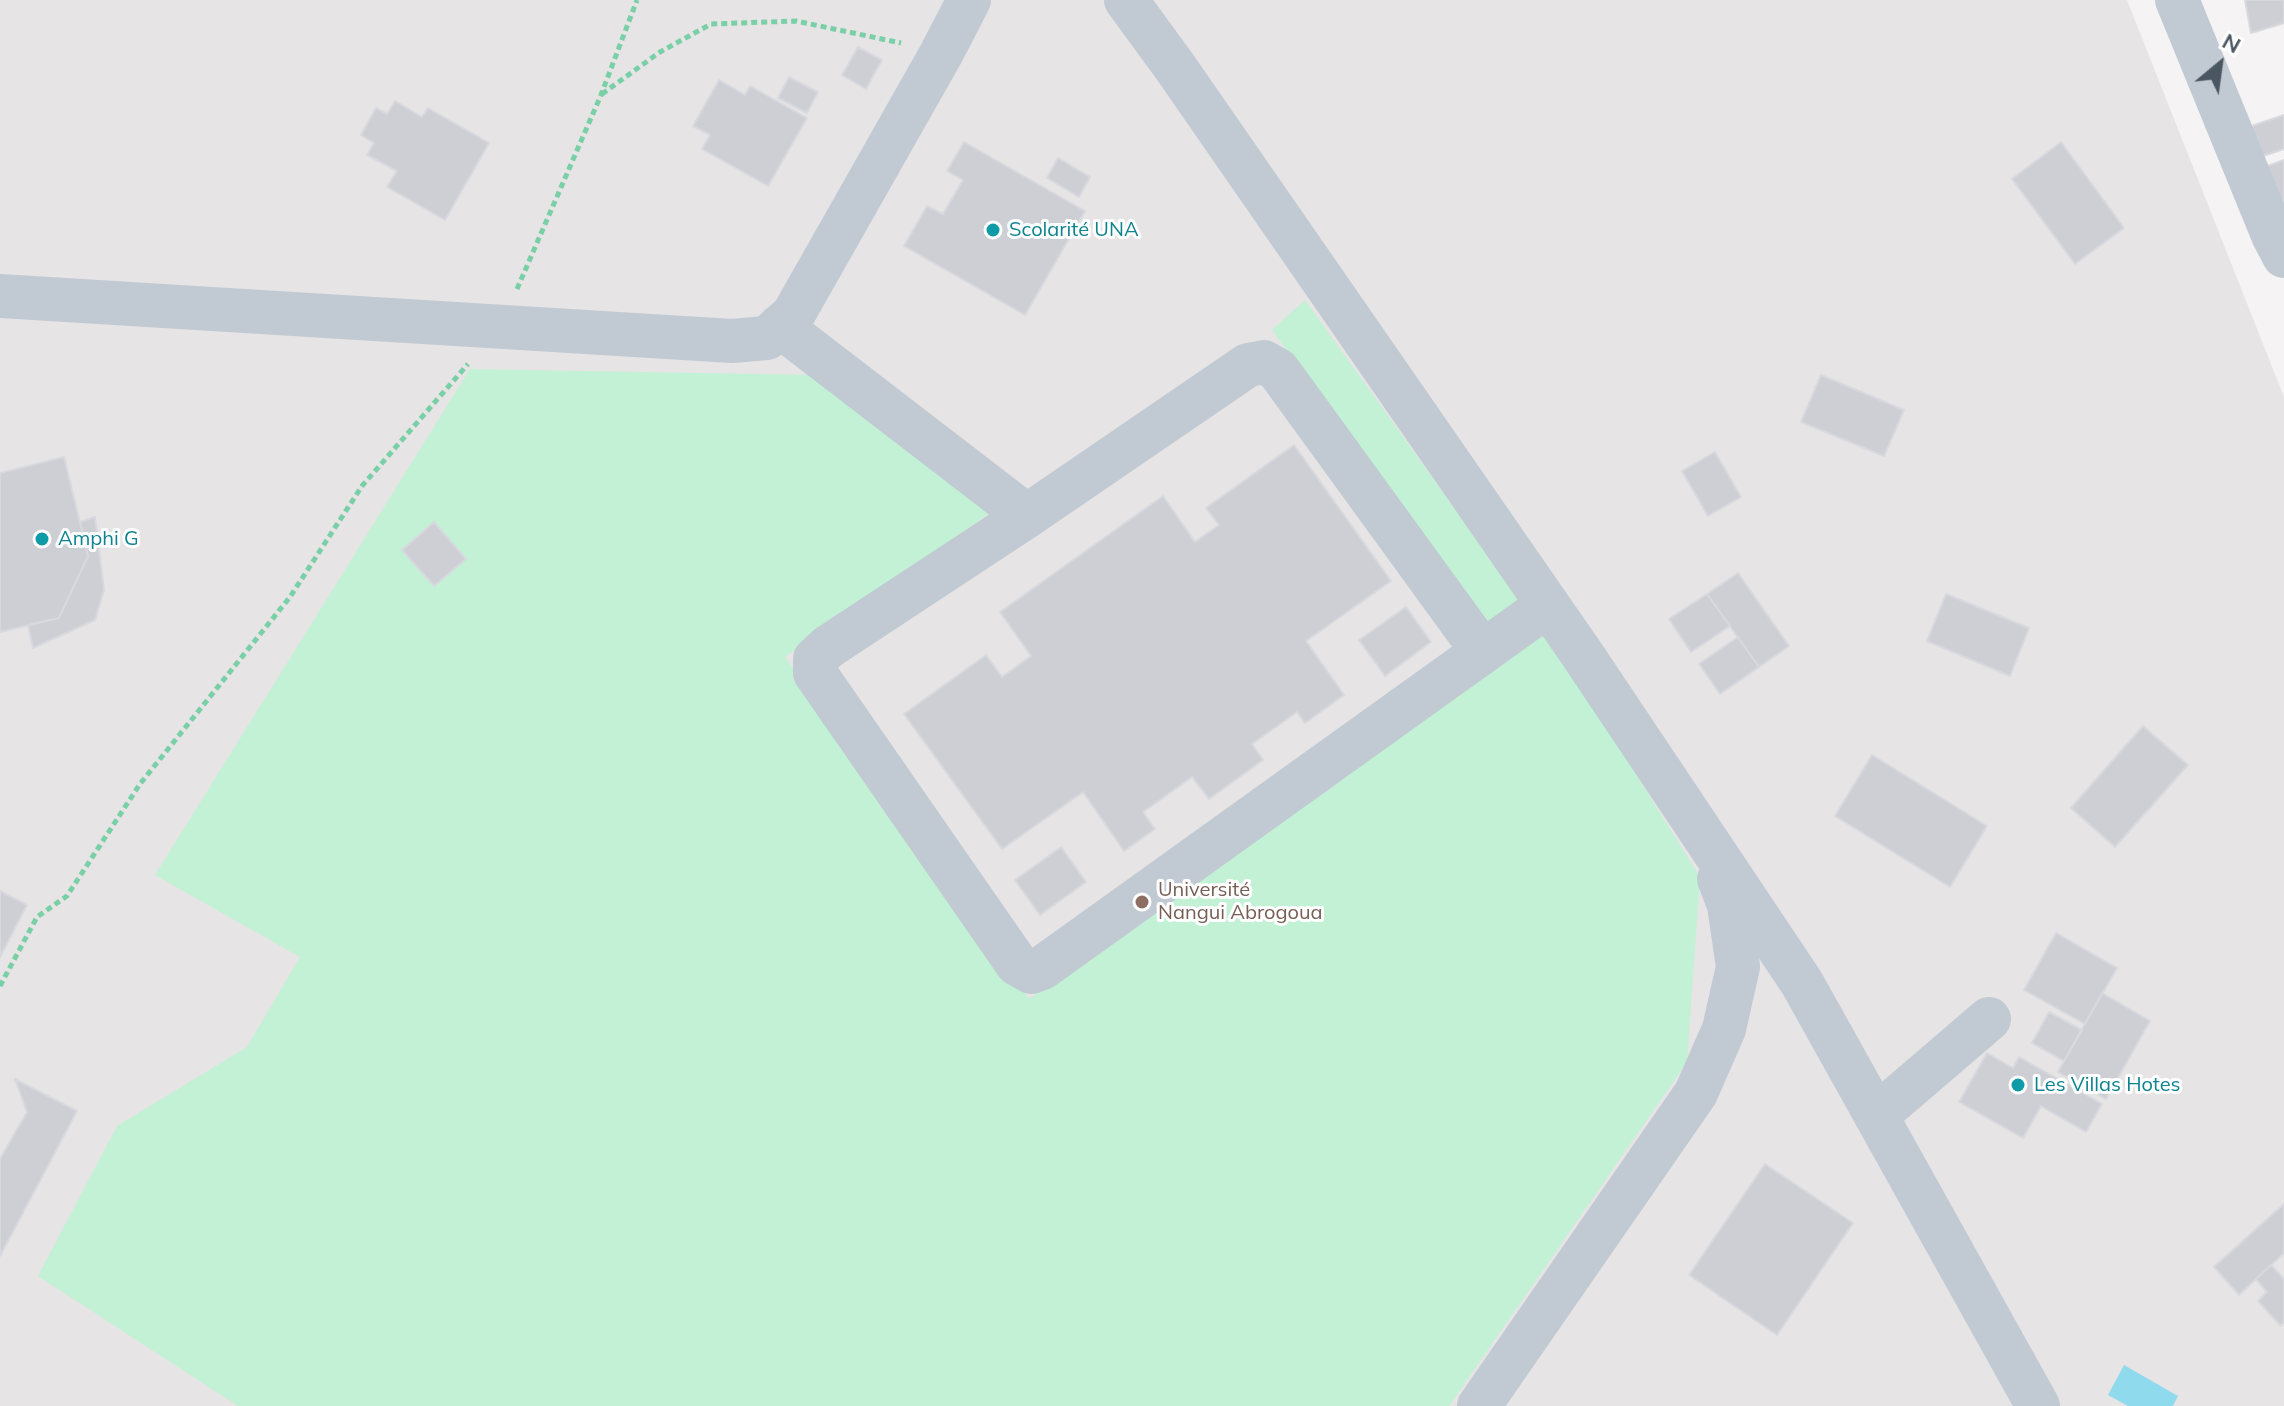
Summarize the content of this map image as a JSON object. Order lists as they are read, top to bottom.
{
  "places": [
    "Scolarité UNA",
    "Amphi G",
    "Université Nangui Abrogoua",
    "Les Villas Hotes"
  ],
  "north": "top right"
}
